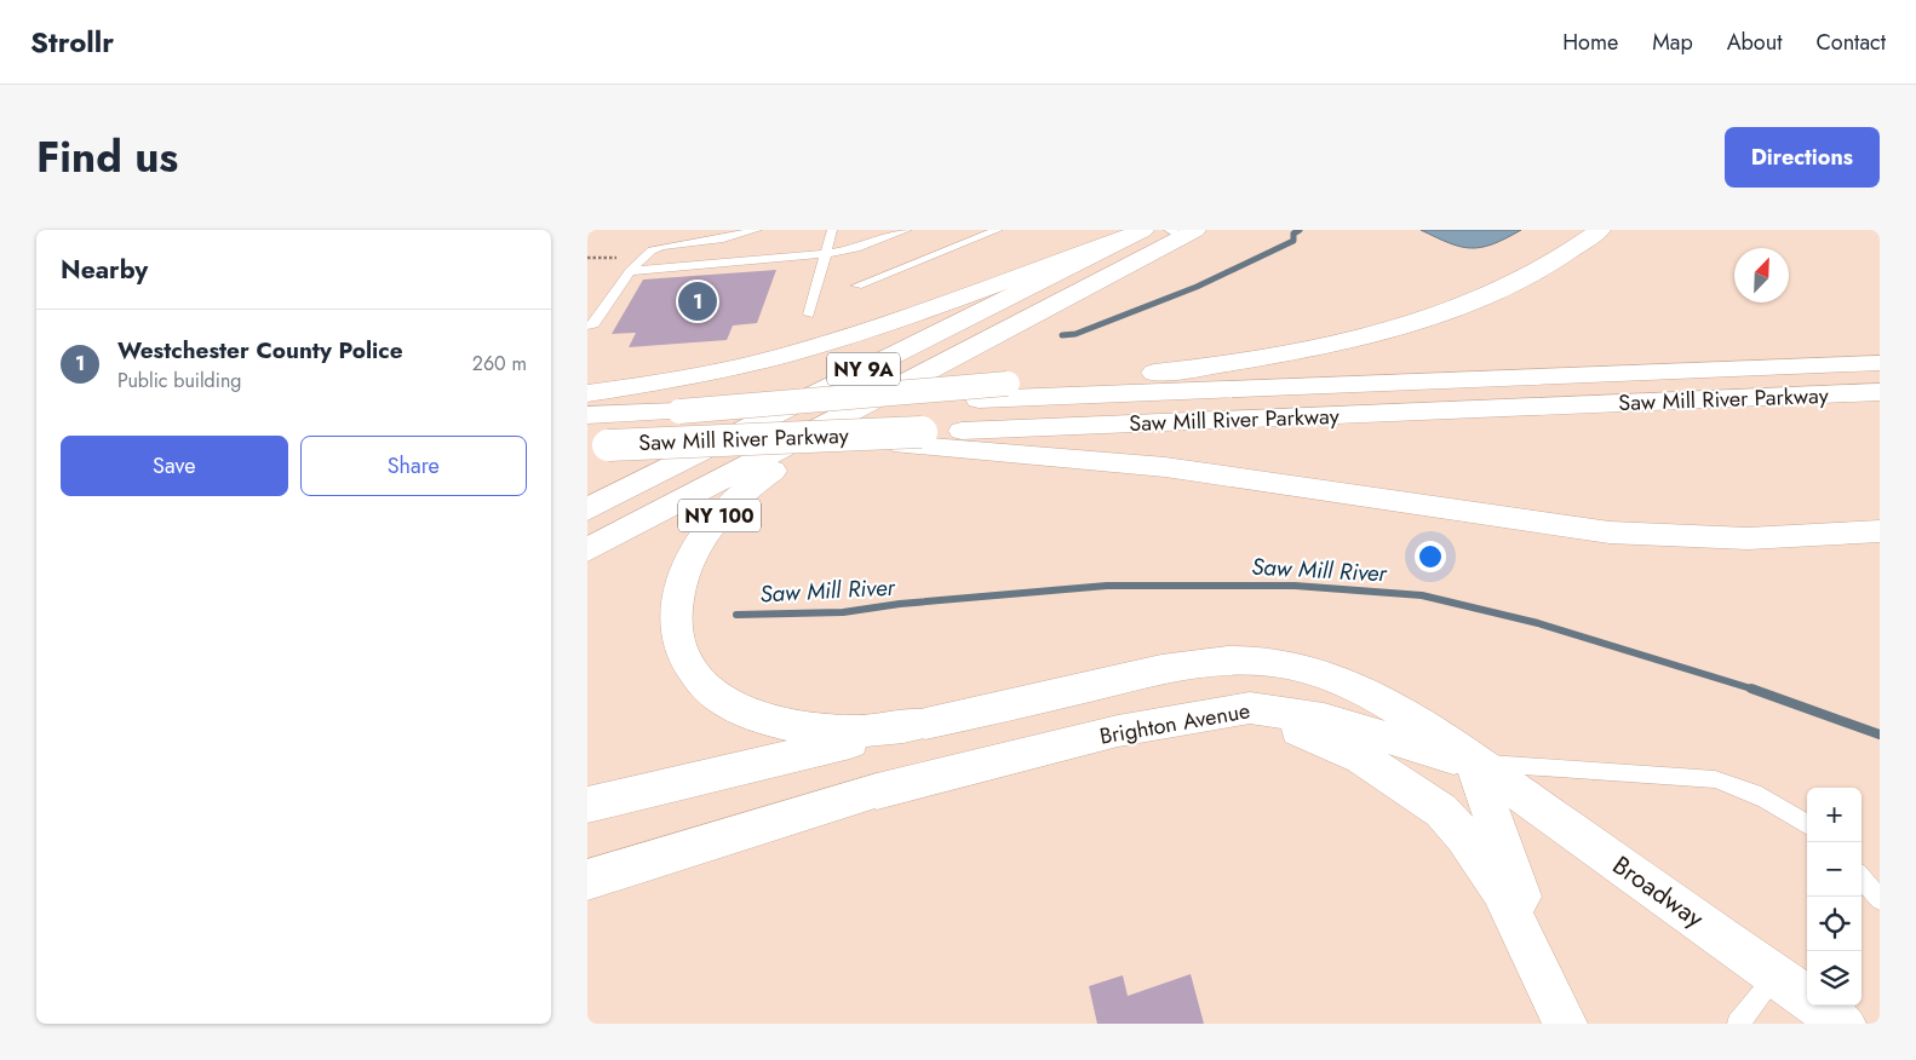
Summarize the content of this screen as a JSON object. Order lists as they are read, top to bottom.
{
  "streets": {
    "main road": [
      "NY 9A",
      "Saw Mill River Parkway",
      "NY 100",
      "Brighton Avenue",
      "Broadway"
    ]
  },
  "crossings": [
    ["NY 9A", "NY 100"],
    ["NY 100", "Brighton Avenue"],
    ["NY 100", "Broadway"],
    ["Brighton Avenue", "Broadway"]
  ],
  "water": ["Saw Mill River"],
  "north": "top right",
  "page": {
    "header": "Strollr",
    "nav": [
      "Home",
      "Map",
      "About",
      "Contact"
    ],
    "title": "Find us",
    "buttons": [
      "Directions",
      ["Save", "Share"]
    ],
    "heading": "Nearby",
    "pins": "1",
    "list": [
      {
        "mark": "1",
        "name": "Westchester County Police",
        "note": "Public building",
        "value": "260 m"
      }
    ],
    "map_buttons": ["+", "−"]
  }
}
